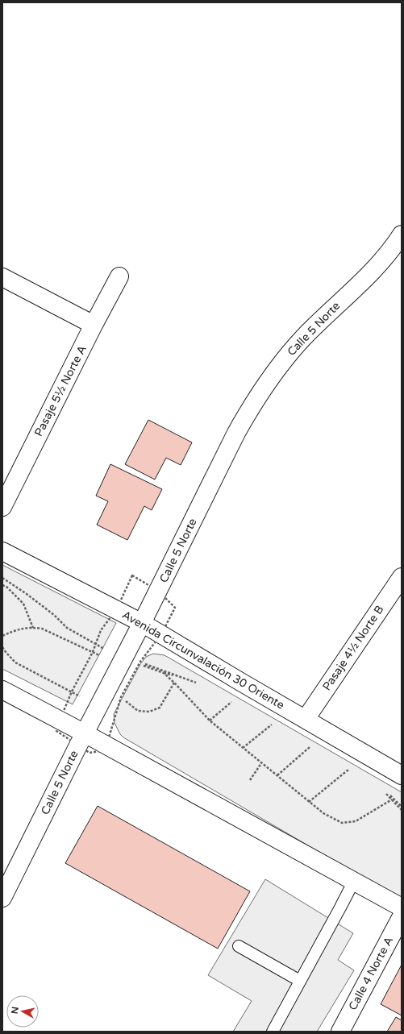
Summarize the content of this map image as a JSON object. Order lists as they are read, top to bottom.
{
  "streets": {
    "street": [
      "Calle 5 Norte",
      "Pasaje 5½ Norte A",
      "Pasaje 4½ Norte B",
      "Avenida Circunvalación 30 Oriente",
      "Calle 4 Norte A"
    ]
  },
  "crossings": [
    ["Calle 5 Norte", "Avenida Circunvalación 30 Oriente"],
    ["Pasaje 4½ Norte B", "Avenida Circunvalación 30 Oriente"]
  ],
  "north": "left"
}
